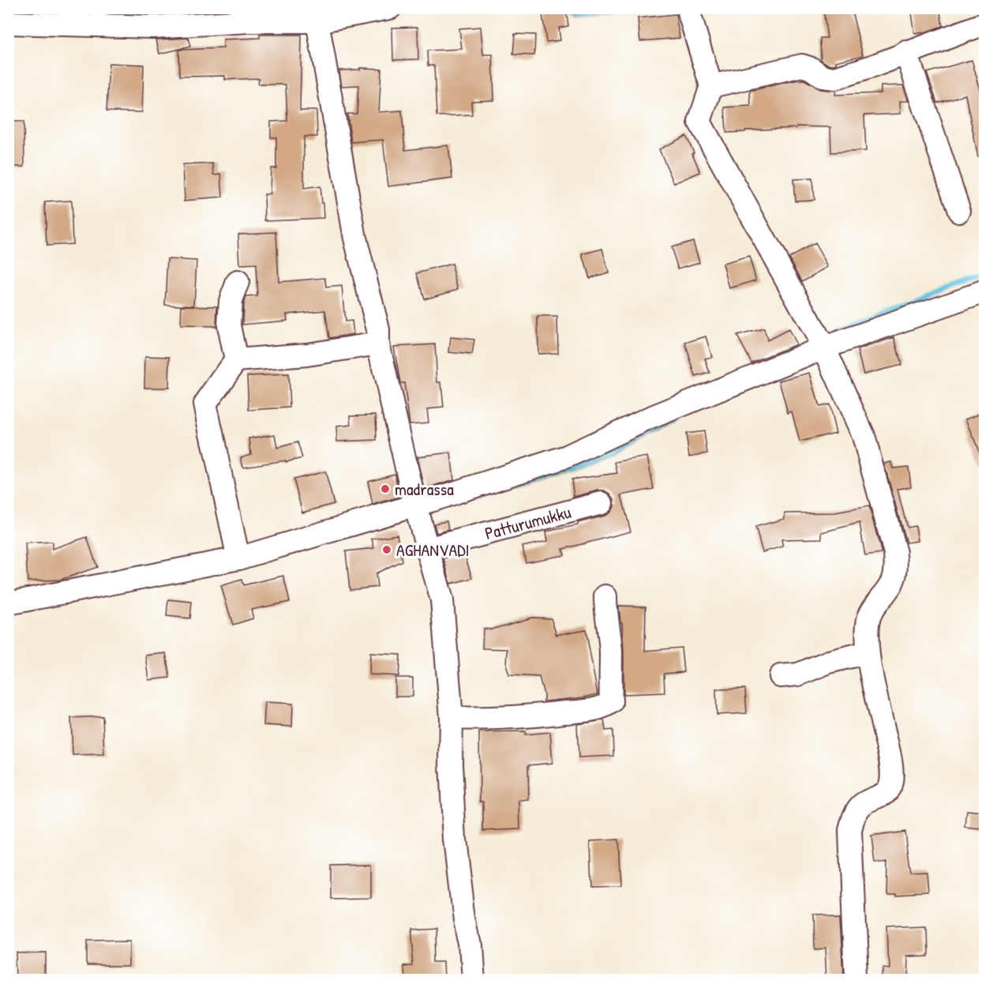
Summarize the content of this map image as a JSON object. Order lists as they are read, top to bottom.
{
  "streets": {
    "street": ["Patturumukku"]
  },
  "places": ["madrassa", "AGHANVADI"]
}
